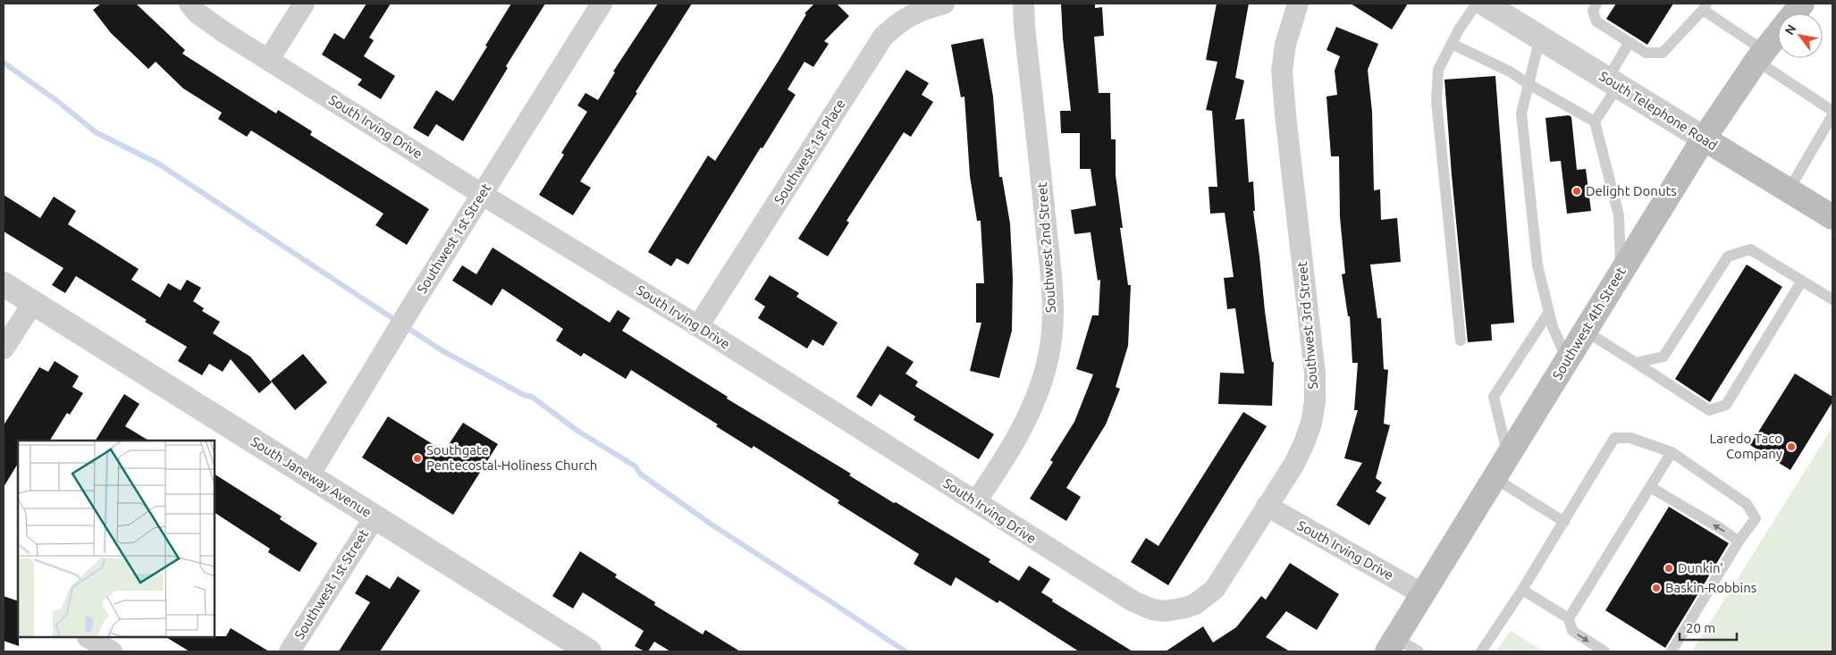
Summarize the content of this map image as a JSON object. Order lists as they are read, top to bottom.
{
  "streets": {
    "main road": ["South Telephone Road", "Southwest 4th Street"],
    "street": [
      "South Irving Drive",
      "Southwest 1st Place",
      "Southwest 1st Street",
      "Southwest 2nd Street",
      "Southwest 3rd Street",
      "South Janeway Avenue"
    ]
  },
  "crossings": [
    ["South Telephone Road", "Southwest 4th Street"],
    ["South Irving Drive", "Southwest 1st Place"],
    ["South Irving Drive", "Southwest 1st Street"],
    ["South Irving Drive", "Southwest 2nd Street"],
    ["South Irving Drive", "Southwest 4th Street"],
    ["South Irving Drive", "Southwest 3rd Street"],
    ["Southwest 1st Street", "South Janeway Avenue"]
  ],
  "places": [
    "Delight Donuts",
    "Laredo Taco Company",
    "Southgate Pentecostal-Holiness Church",
    "Dunkin'",
    "Baskin-Robbins"
  ],
  "scale_bar": "20 m",
  "north": "top left"
}
